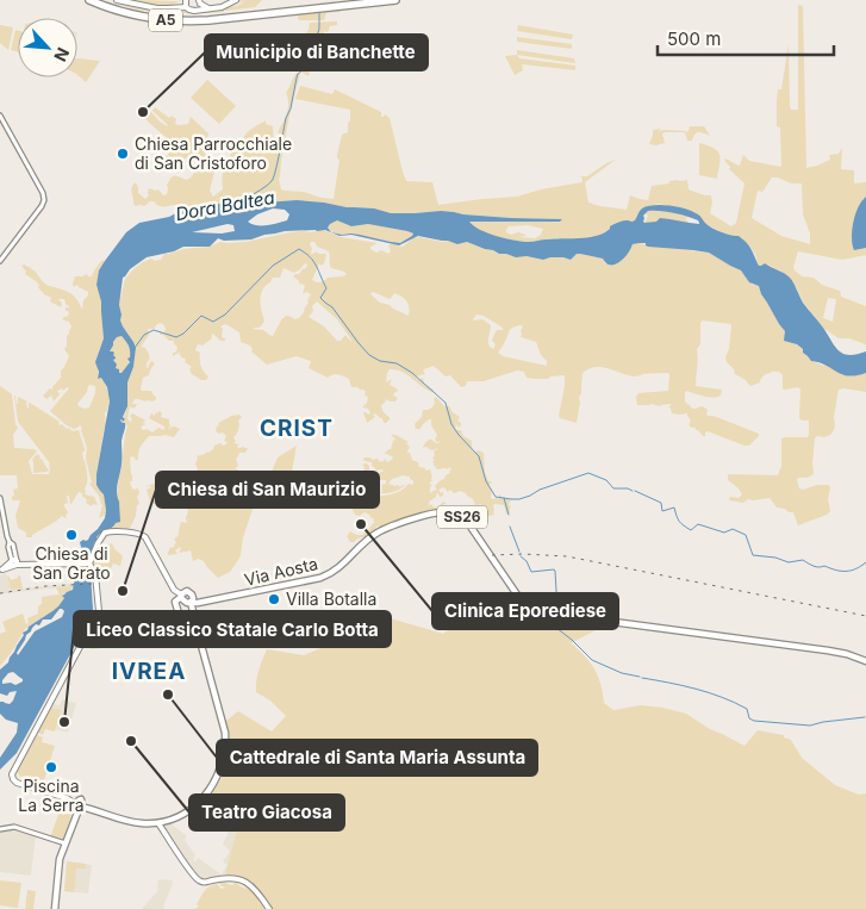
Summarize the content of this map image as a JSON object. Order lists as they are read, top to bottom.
{
  "streets": {
    "highway": ["A5"],
    "main road": ["SS26", "Via Aosta"]
  },
  "districts": ["CRIST", "IVREA"],
  "water": ["Dora Baltea"],
  "places": [
    "Municipio di Banchette",
    "Chiesa Parrocchiale di San Cristoforo",
    "Clinica Eporediese",
    "Chiesa di San Grato",
    "Chiesa di San Maurizio",
    "Villa Botalla",
    "Cattedrale di Santa Maria Assunta",
    "Liceo Classico Statale Carlo Botta",
    "Teatro Giacosa",
    "Piscina La Serra"
  ],
  "scale_bar": "500 m",
  "north": "bottom right"
}
